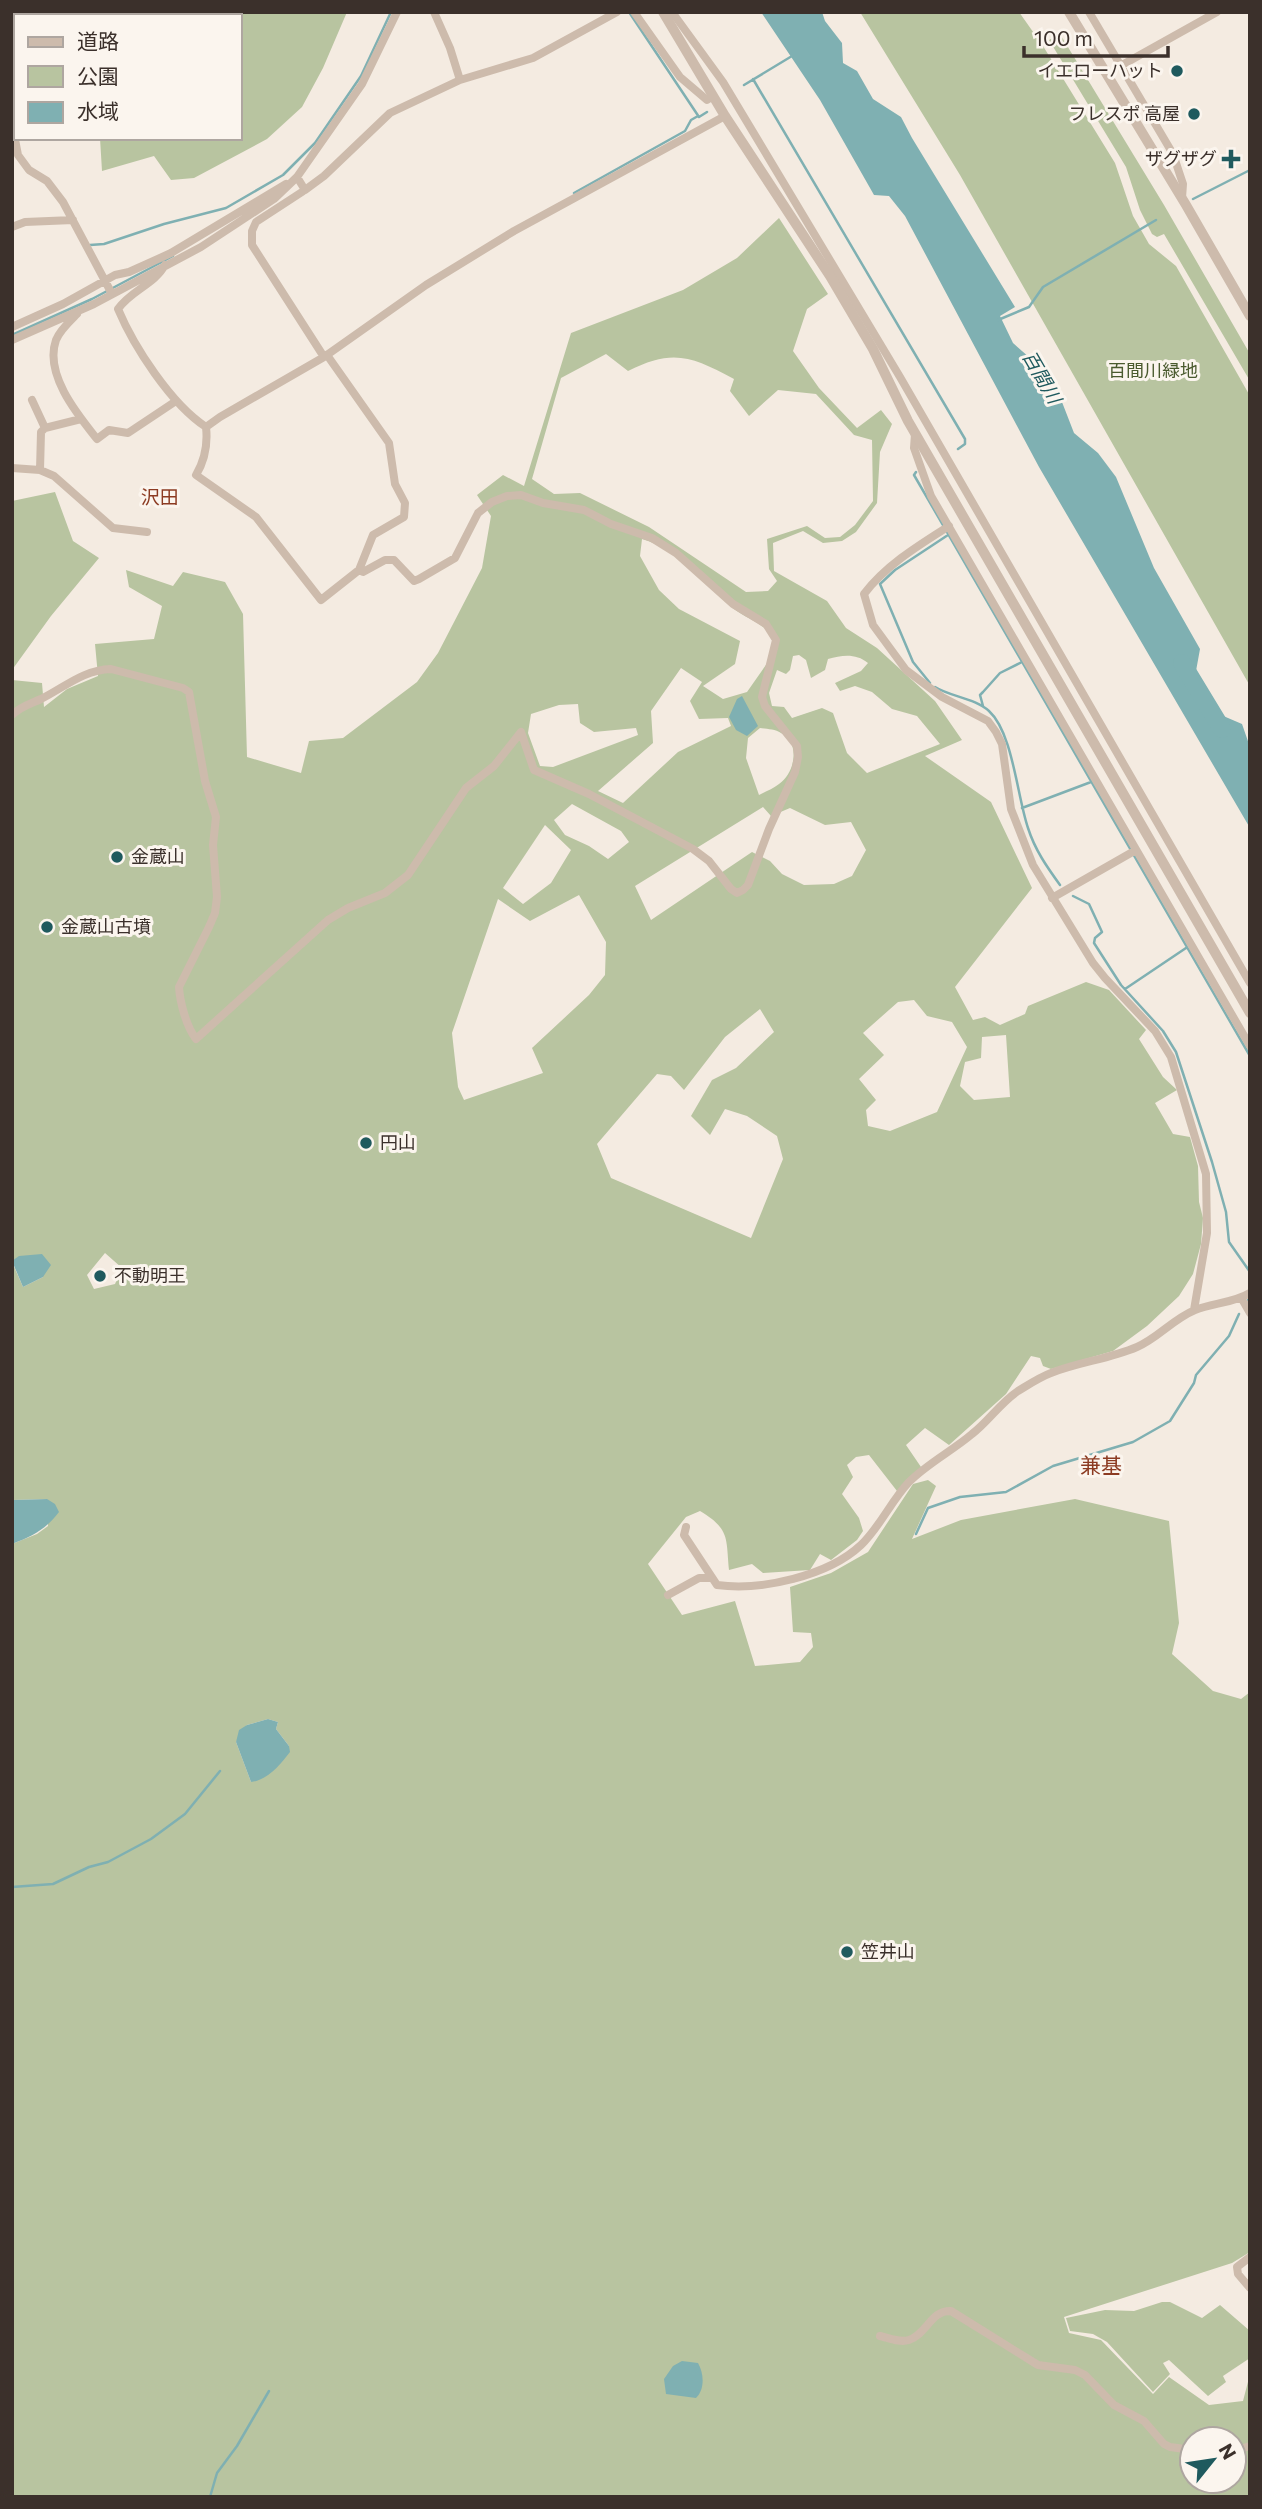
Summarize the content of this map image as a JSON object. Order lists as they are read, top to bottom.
{
  "districts": ["沢田", "兼基"],
  "water": ["百間川"],
  "parks": ["百間川緑地"],
  "places": {
    "other": [
      "イエローハット",
      "フレスポ 高屋",
      "金蔵山",
      "金蔵山古墳",
      "円山",
      "不動明王",
      "笠井山"
    ],
    "health": ["ザグザグ"]
  },
  "legend": ["道路", "公園", "水域"],
  "scale_bar": "100 m",
  "north": "top right"
}
